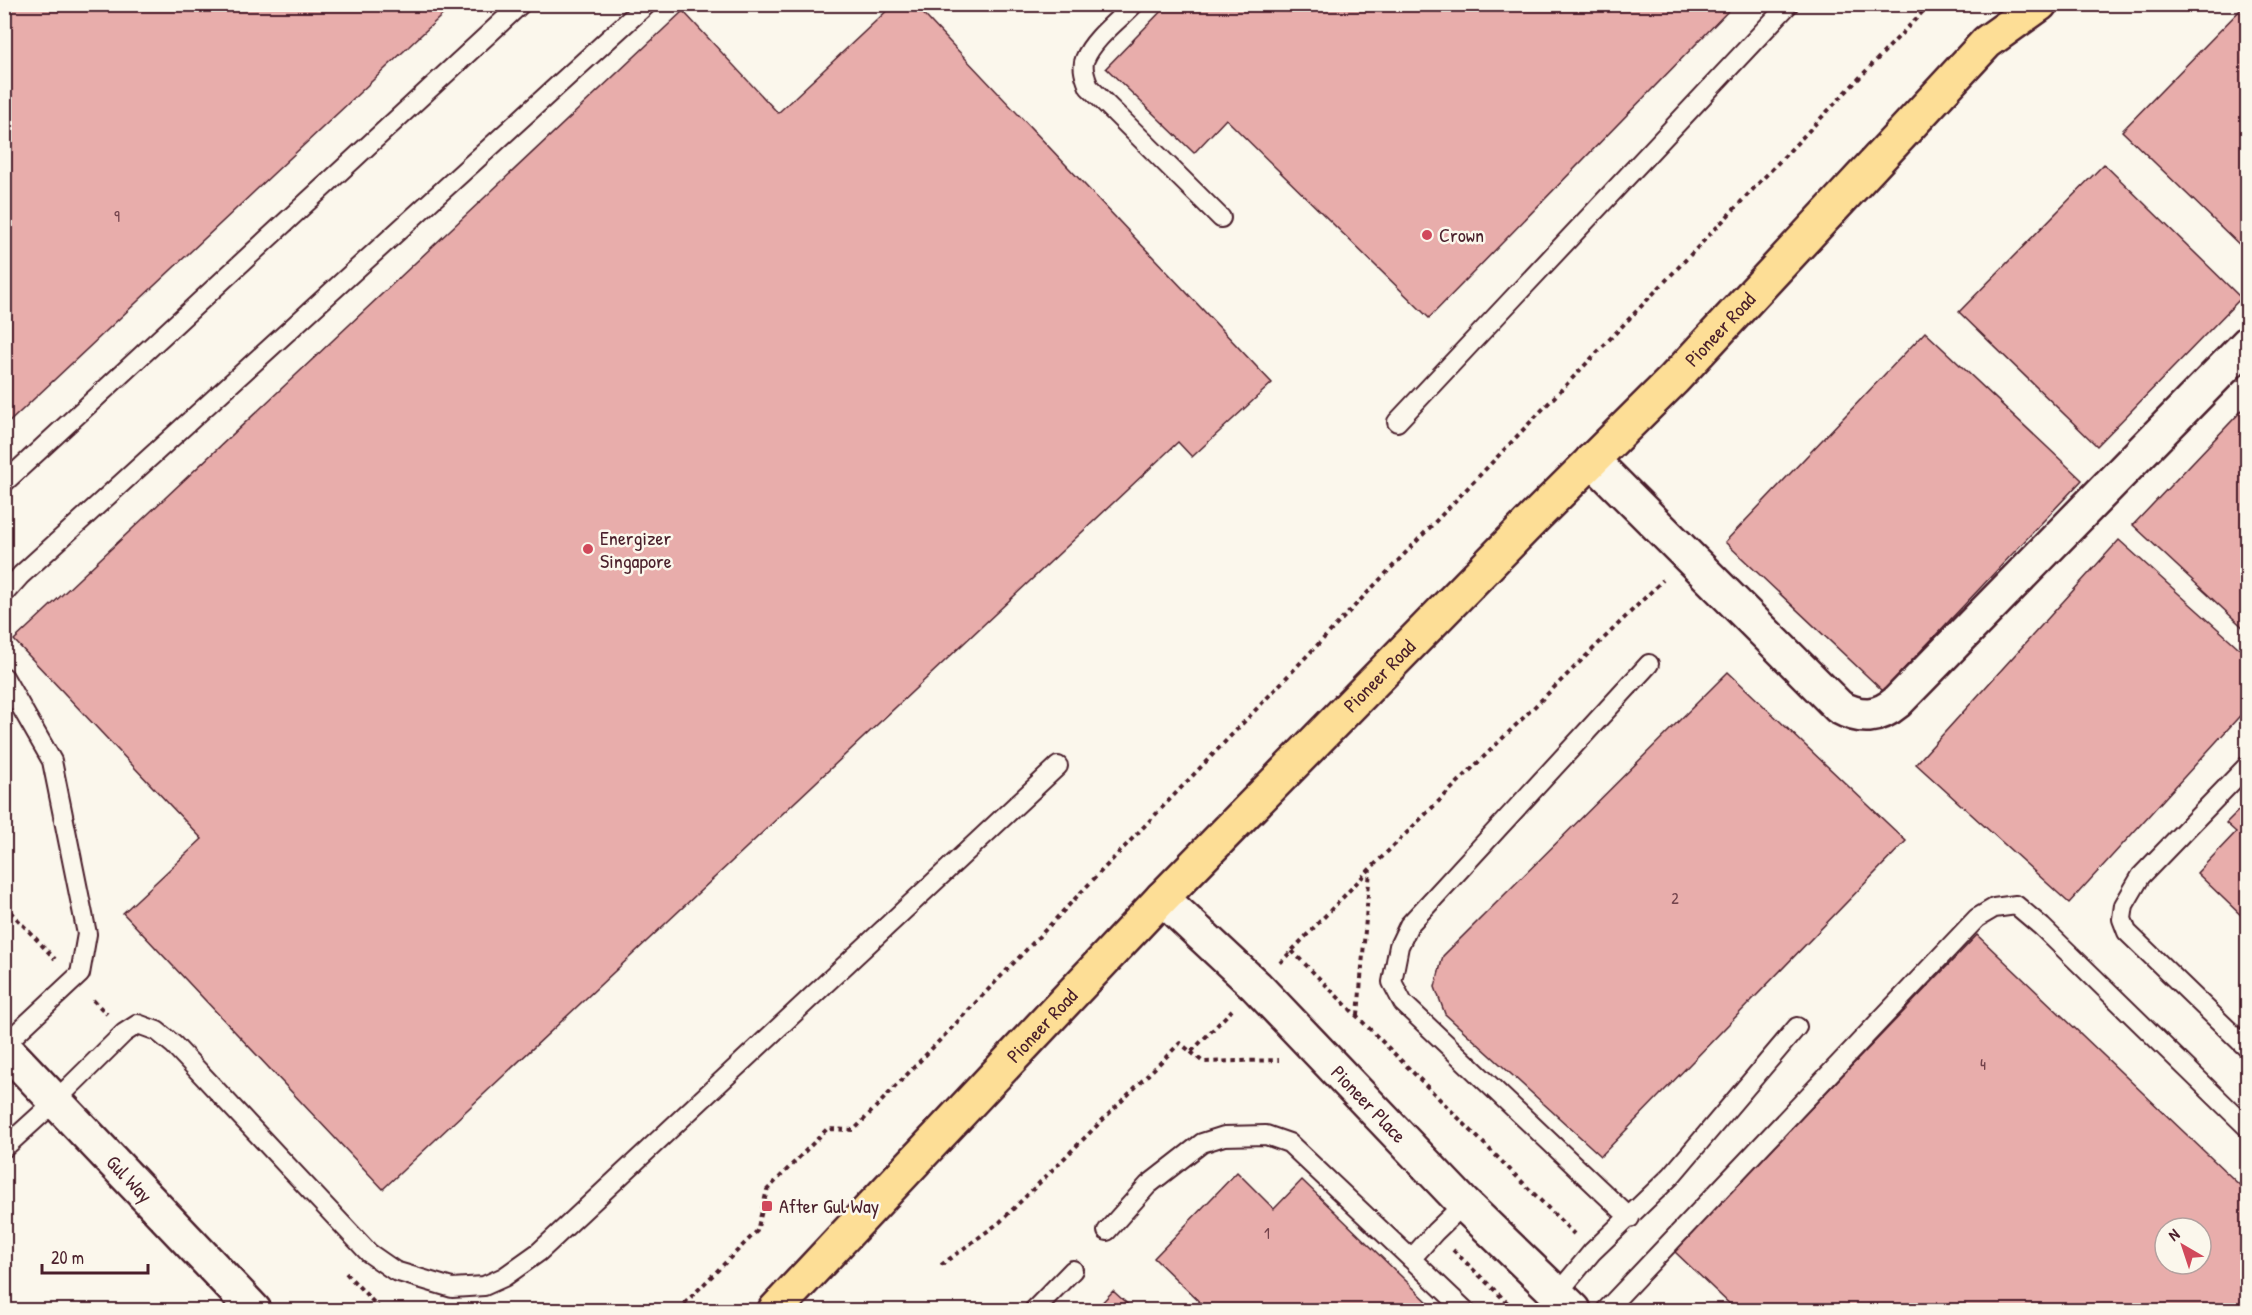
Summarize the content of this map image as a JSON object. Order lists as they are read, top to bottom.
{
  "streets": {
    "main road": ["Pioneer Road"],
    "street": ["Pioneer Place", "Gul Way"]
  },
  "crossings": [
    ["Pioneer Road", "Pioneer Place"]
  ],
  "places": {
    "other": ["Crown", "Energizer Singapore"],
    "transit": ["After Gul Way"]
  },
  "house_numbers": [
    "9",
    "2",
    "4",
    "1"
  ],
  "scale_bar": "20 m",
  "north": "top left"
}
